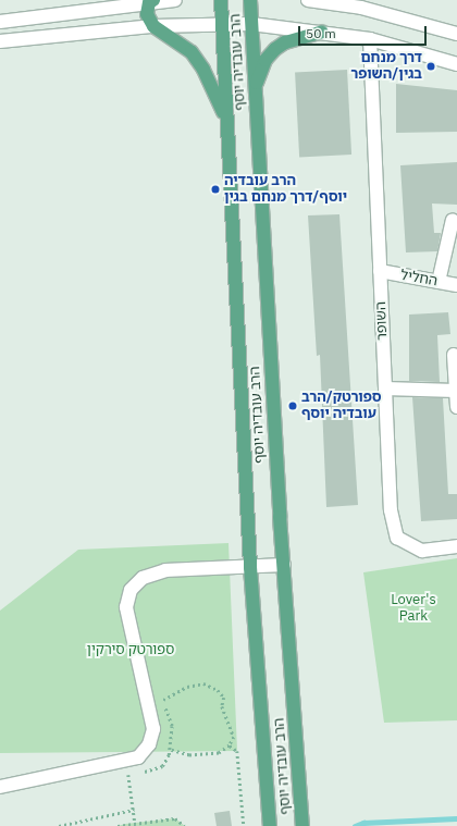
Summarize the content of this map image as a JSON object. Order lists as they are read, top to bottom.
{
  "streets": {
    "main road": ["הרב עובדיה יוסף"],
    "street": ["החליל", "השופר"]
  },
  "crossings": [
    ["החליל", "השופר"]
  ],
  "parks": ["Lover's Park", "ספורטק סירקין"],
  "places": ["דרך מנחם בגין/השופר", "הרב עובדיה יוסף/דרך מנחם בגין", "ספורטק/הרב עובדיה יוסף"],
  "scale_bar": "50 m"
}
